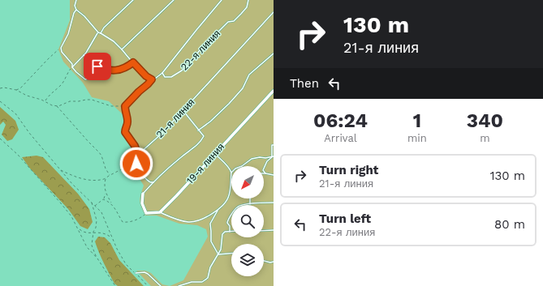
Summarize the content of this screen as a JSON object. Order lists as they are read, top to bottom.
{
  "streets": {
    "street": ["19-я линия"],
    "lane": ["22-я линия", "21-я линия"]
  },
  "north": "bottom left",
  "page": {
    "turn": ["130 m", "21-я линия"],
    "then": "Then",
    "eta": [
      "06:24",
      "Arrival",
      "1",
      "min",
      "340",
      "m"
    ],
    "list": [
      {
        "name": "Turn right",
        "note": "21-я линия",
        "value": "130 m"
      },
      {
        "name": "Turn left",
        "note": "22-я линия",
        "value": "80 m"
      }
    ]
  }
}
